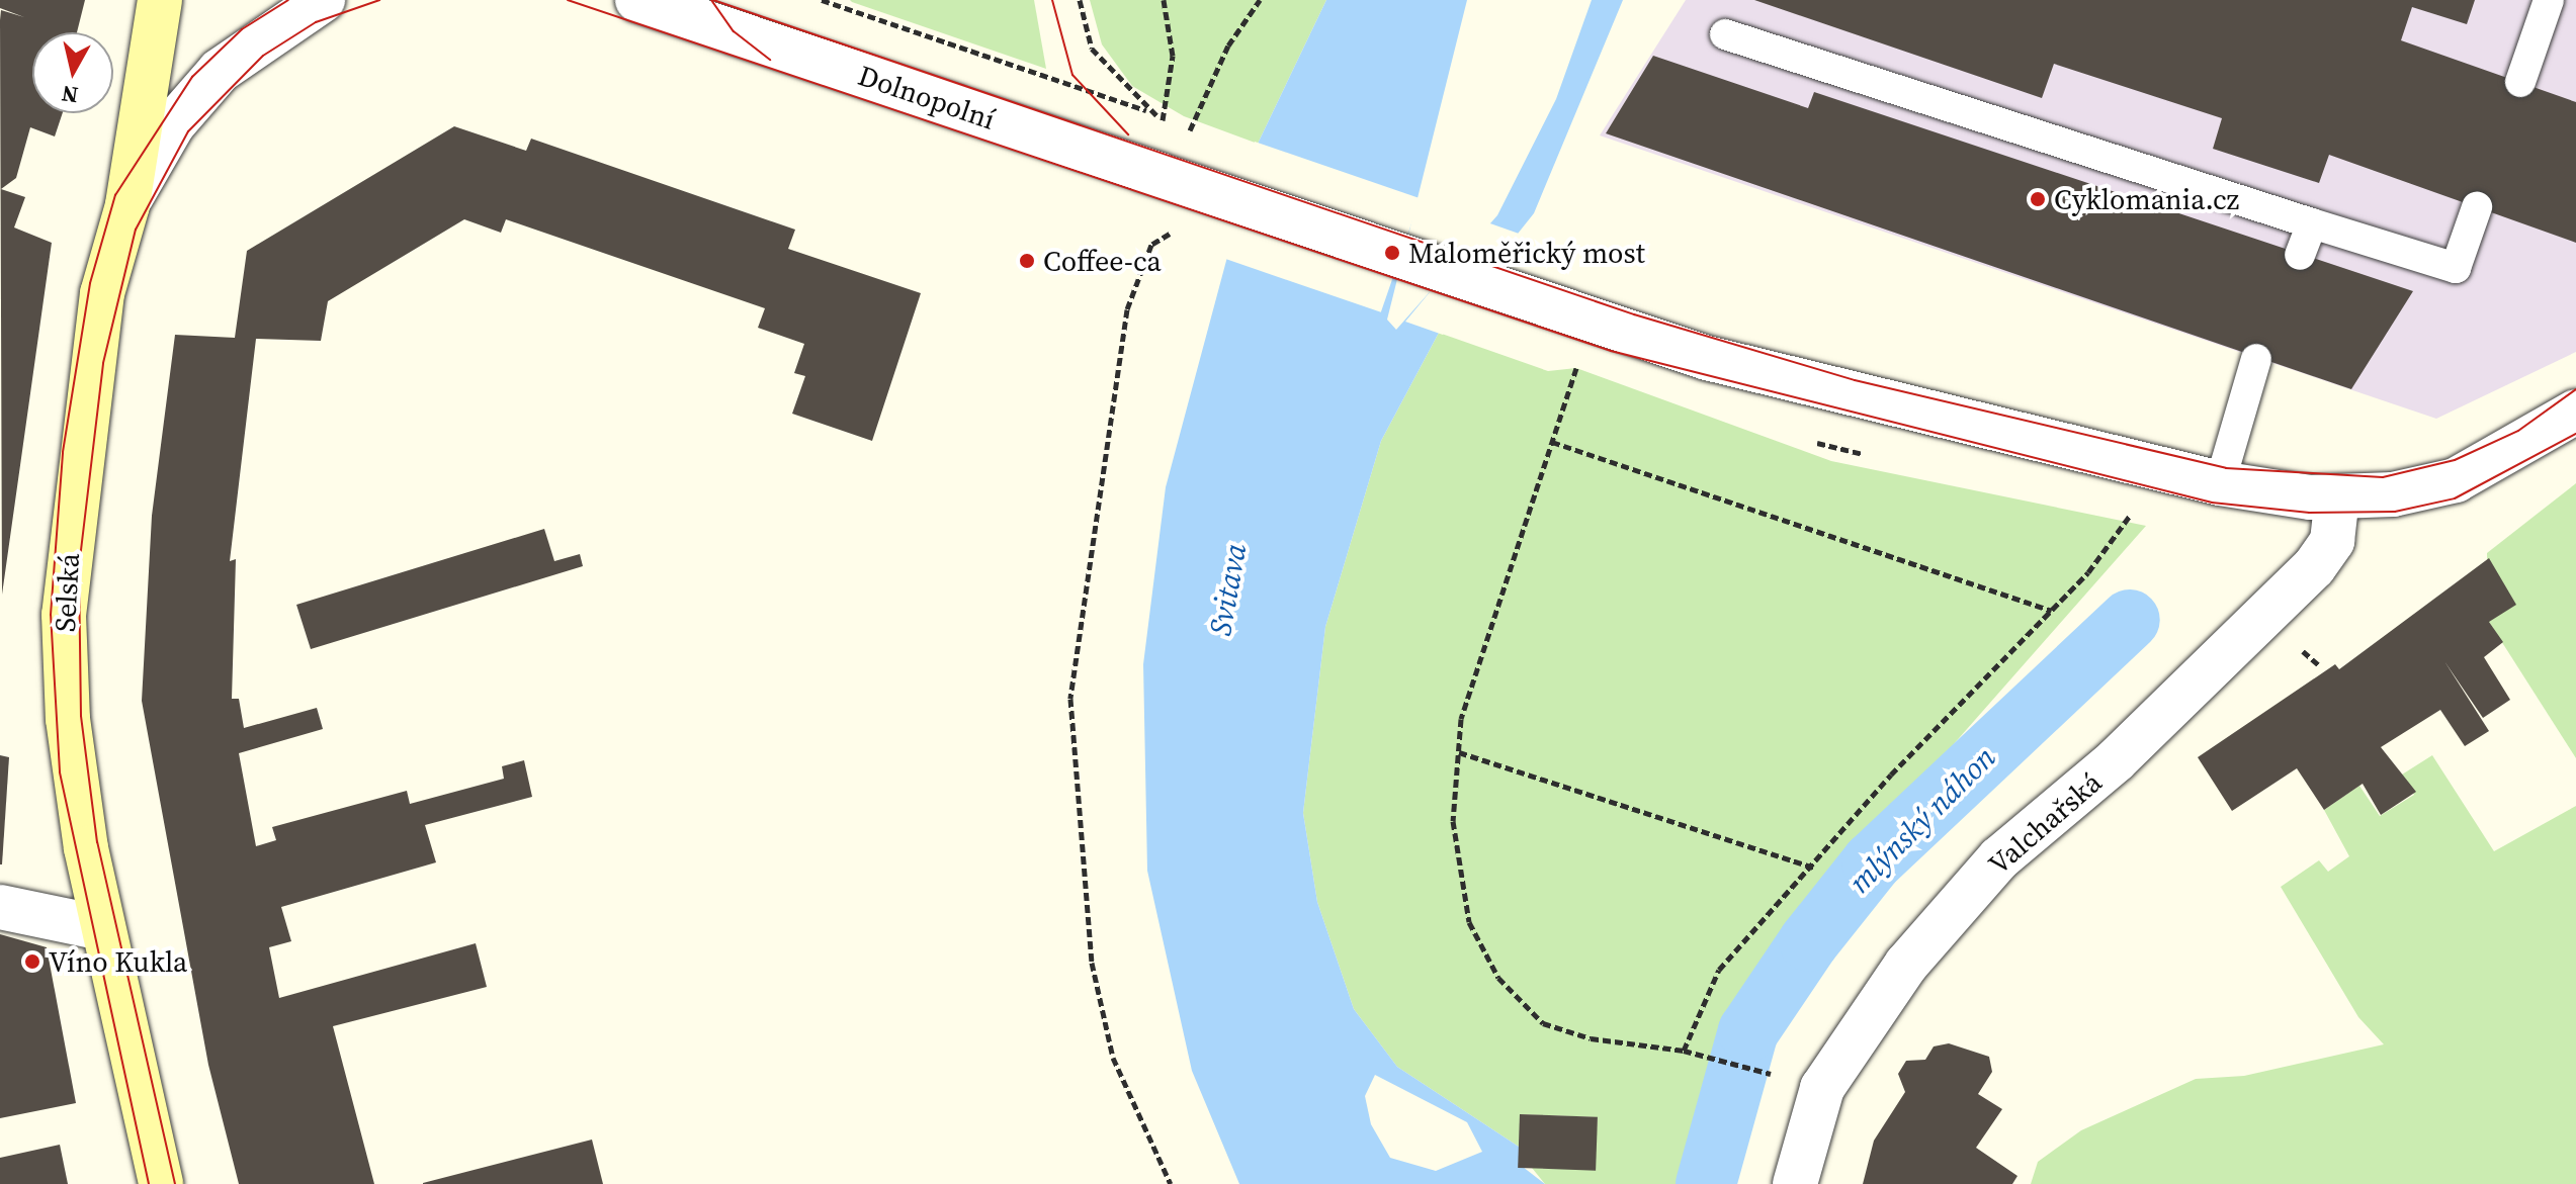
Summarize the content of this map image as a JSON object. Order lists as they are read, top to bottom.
{
  "streets": {
    "main road": ["Selská"],
    "street": ["Dolnopolní", "Valchařská"]
  },
  "water": ["Svitava", "mlýnský náhon"],
  "places": [
    "Cyklomania.cz",
    "Maloměřický most",
    "Coffee-ca",
    "Víno Kukla"
  ],
  "north": "bottom"
}
